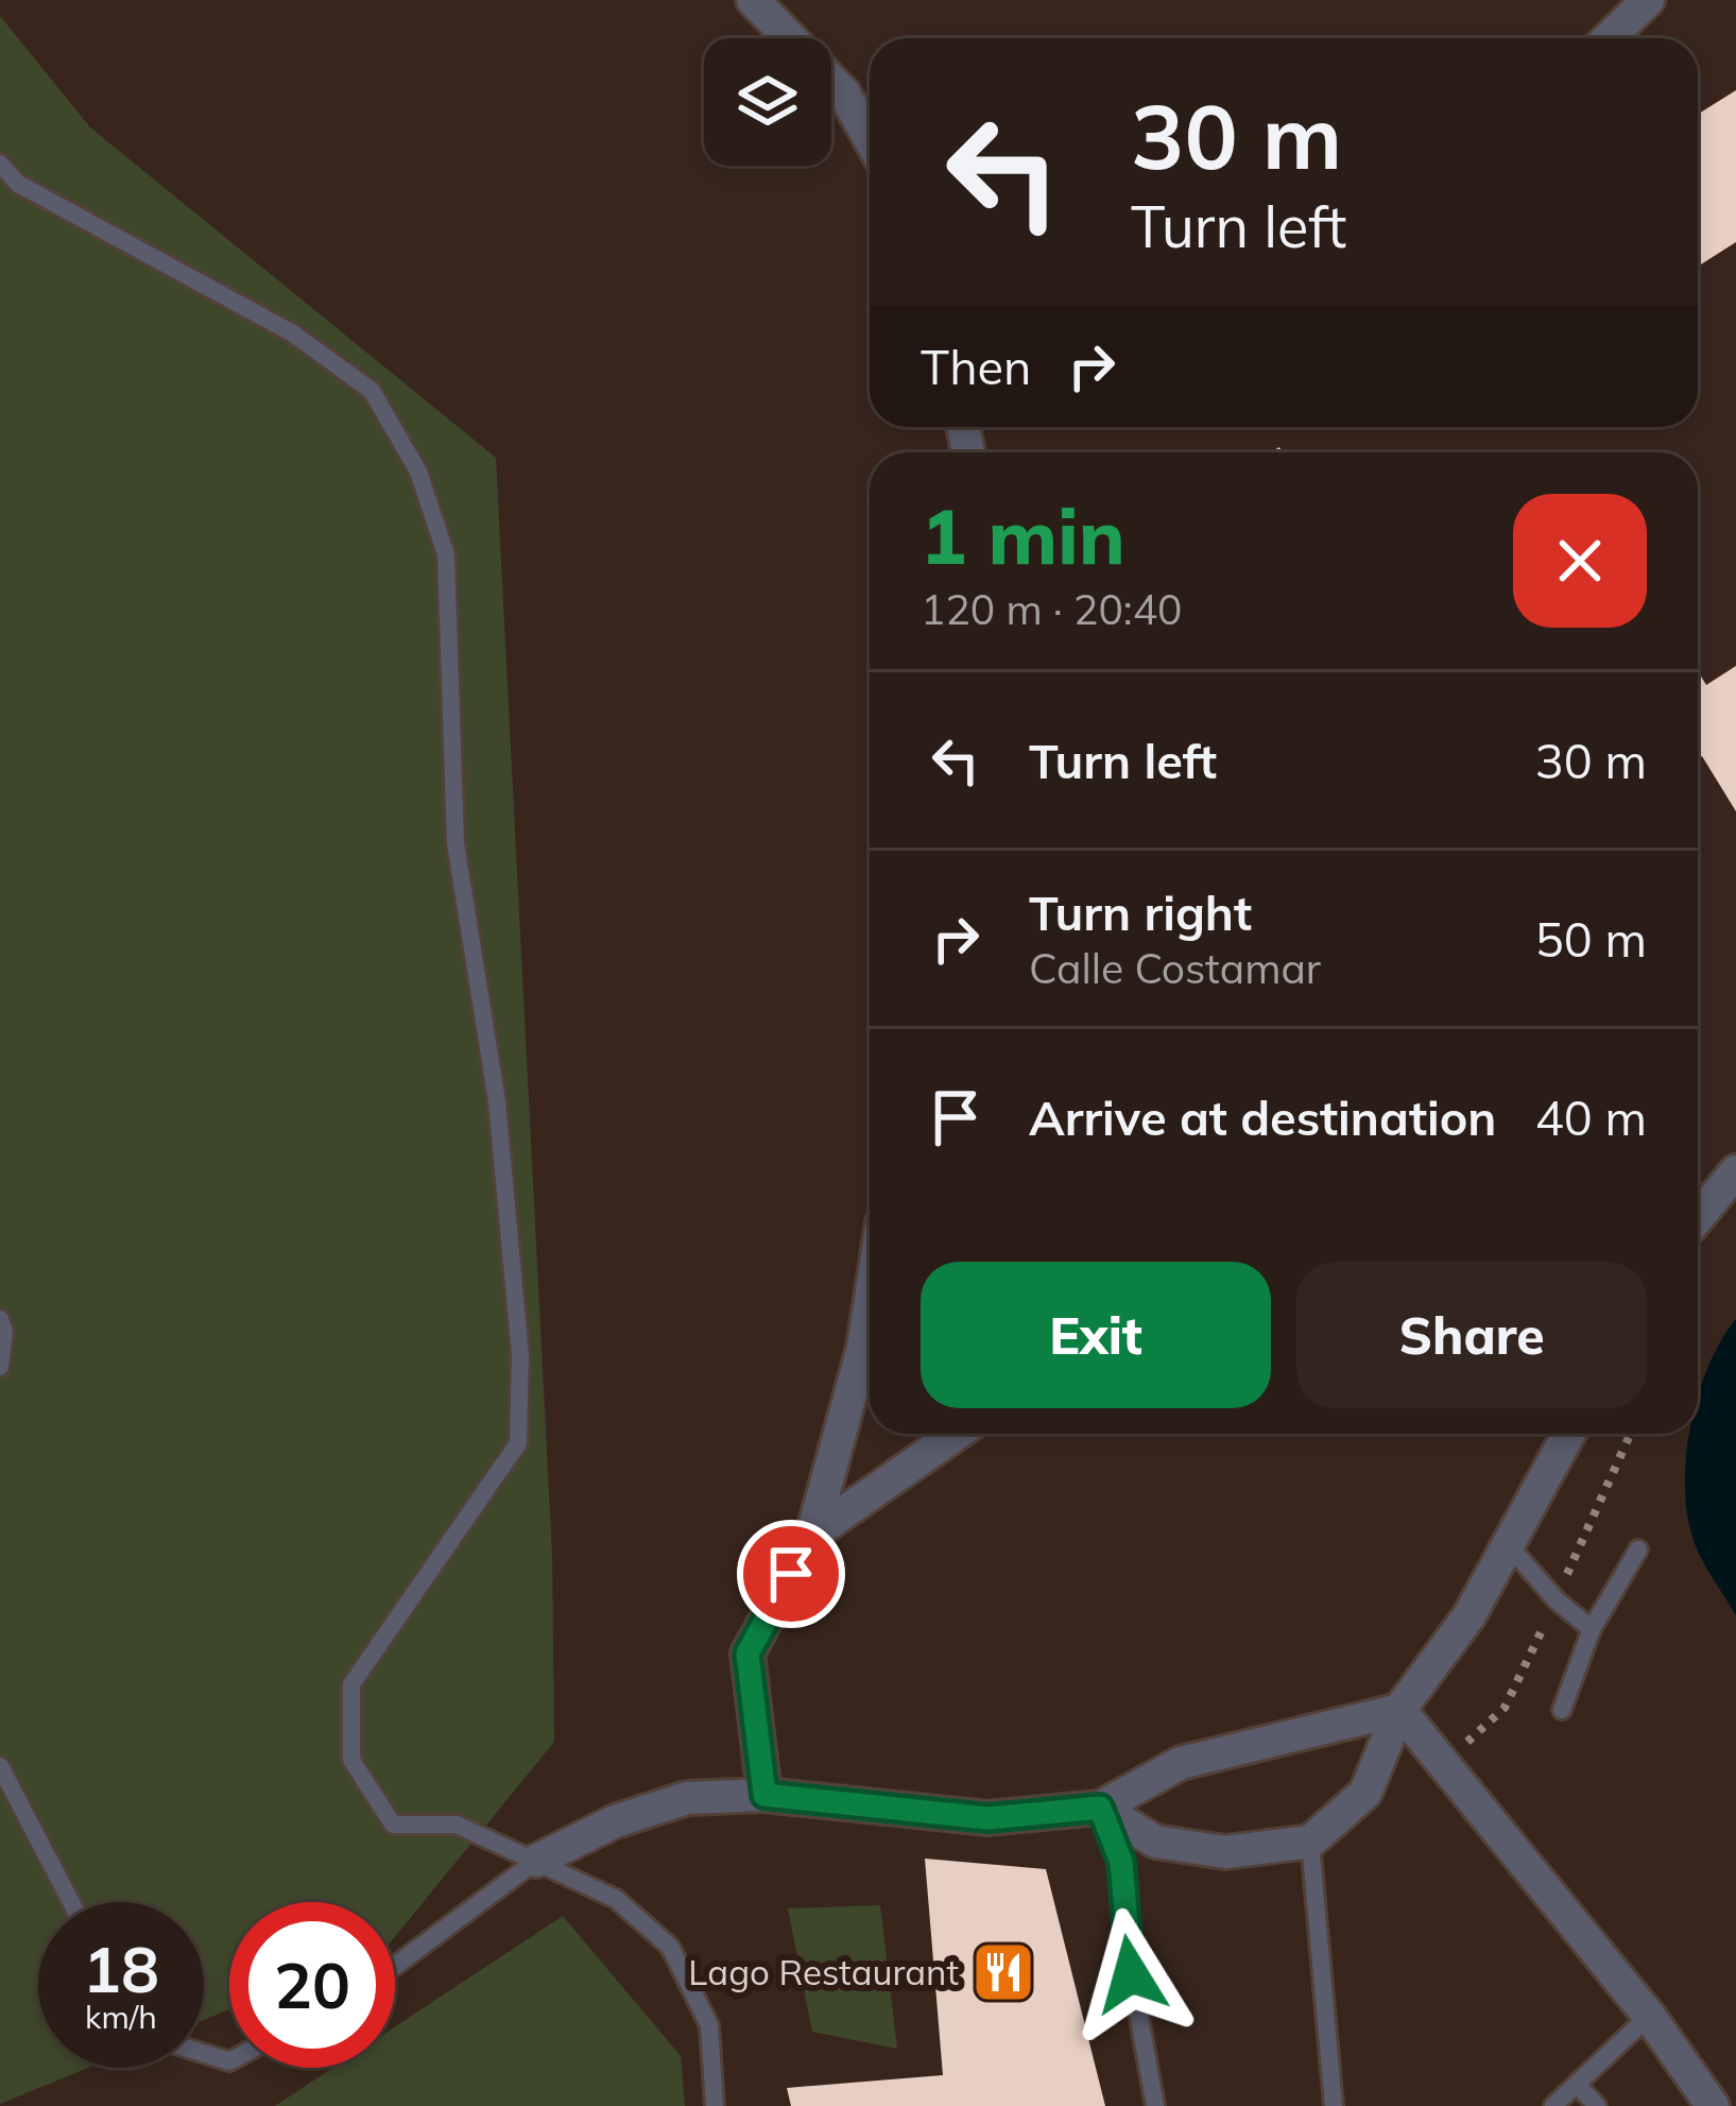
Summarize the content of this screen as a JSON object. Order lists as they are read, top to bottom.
{
  "places": {
    "restaurant": ["Lago Restaurant"]
  },
  "page": {
    "turn": ["30 m", "Turn left"],
    "then": "Then",
    "heading": ["1 min", "120 m · 20:40"],
    "list": [
      {
        "name": "Turn left",
        "value": "30 m"
      },
      {
        "name": "Turn right",
        "note": "Calle Costamar",
        "value": "50 m"
      },
      {
        "name": "Arrive at destination",
        "value": "40 m"
      }
    ],
    "buttons": ["Exit", "Share"],
    "speed": "18 km/h",
    "limit": "20"
  }
}
